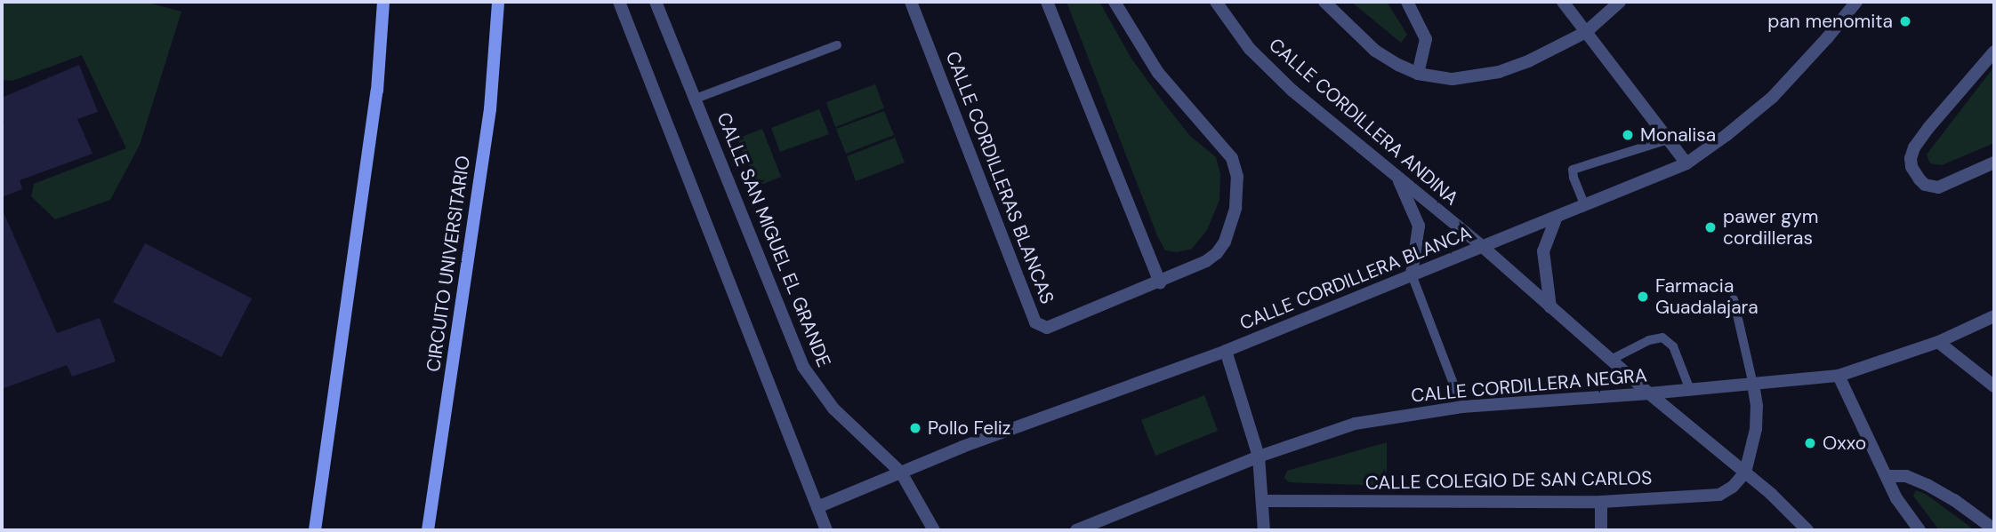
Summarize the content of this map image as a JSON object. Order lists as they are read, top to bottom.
{
  "streets": {
    "main road": ["CIRCUITO UNIVERSITARIO"],
    "street": [
      "CALLE CORDILLERA ANDINA",
      "CALLE CORDILLERAS BLANCAS",
      "CALLE SAN MIGUEL EL GRANDE",
      "CALLE CORDILLERA BLANCA",
      "CALLE CORDILLERA NEGRA",
      "CALLE COLEGIO DE SAN CARLOS"
    ]
  },
  "crossings": [
    ["CALLE CORDILLERA ANDINA", "CALLE CORDILLERA BLANCA"],
    ["CALLE CORDILLERA ANDINA", "CALLE CORDILLERA NEGRA"],
    ["CALLE CORDILLERA ANDINA", "CALLE COLEGIO DE SAN CARLOS"],
    ["CALLE SAN MIGUEL EL GRANDE", "CALLE CORDILLERA BLANCA"]
  ],
  "places": [
    "pan menomita",
    "Monalisa",
    "pawer gym cordilleras",
    "Farmacia Guadalajara",
    "Pollo Feliz",
    "Oxxo"
  ]
}
